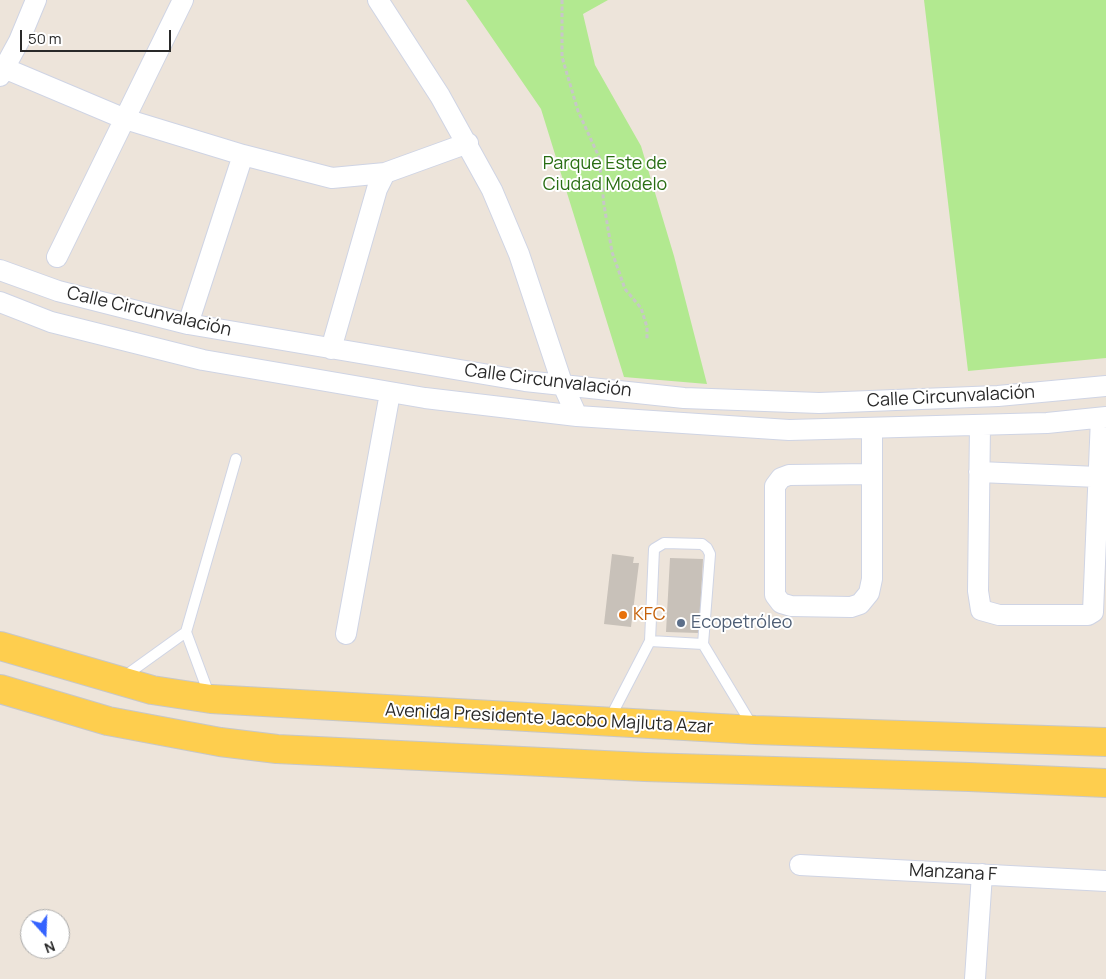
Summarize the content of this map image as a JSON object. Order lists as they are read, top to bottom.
{
  "streets": {
    "main road": ["Avenida Presidente Jacobo Majluta Azar"],
    "street": ["Calle Circunvalación", "Manzana F"]
  },
  "parks": ["Parque Este de Ciudad Modelo"],
  "places": ["KFC", "Ecopetróleo"],
  "scale_bar": "50 m",
  "north": "bottom"
}
